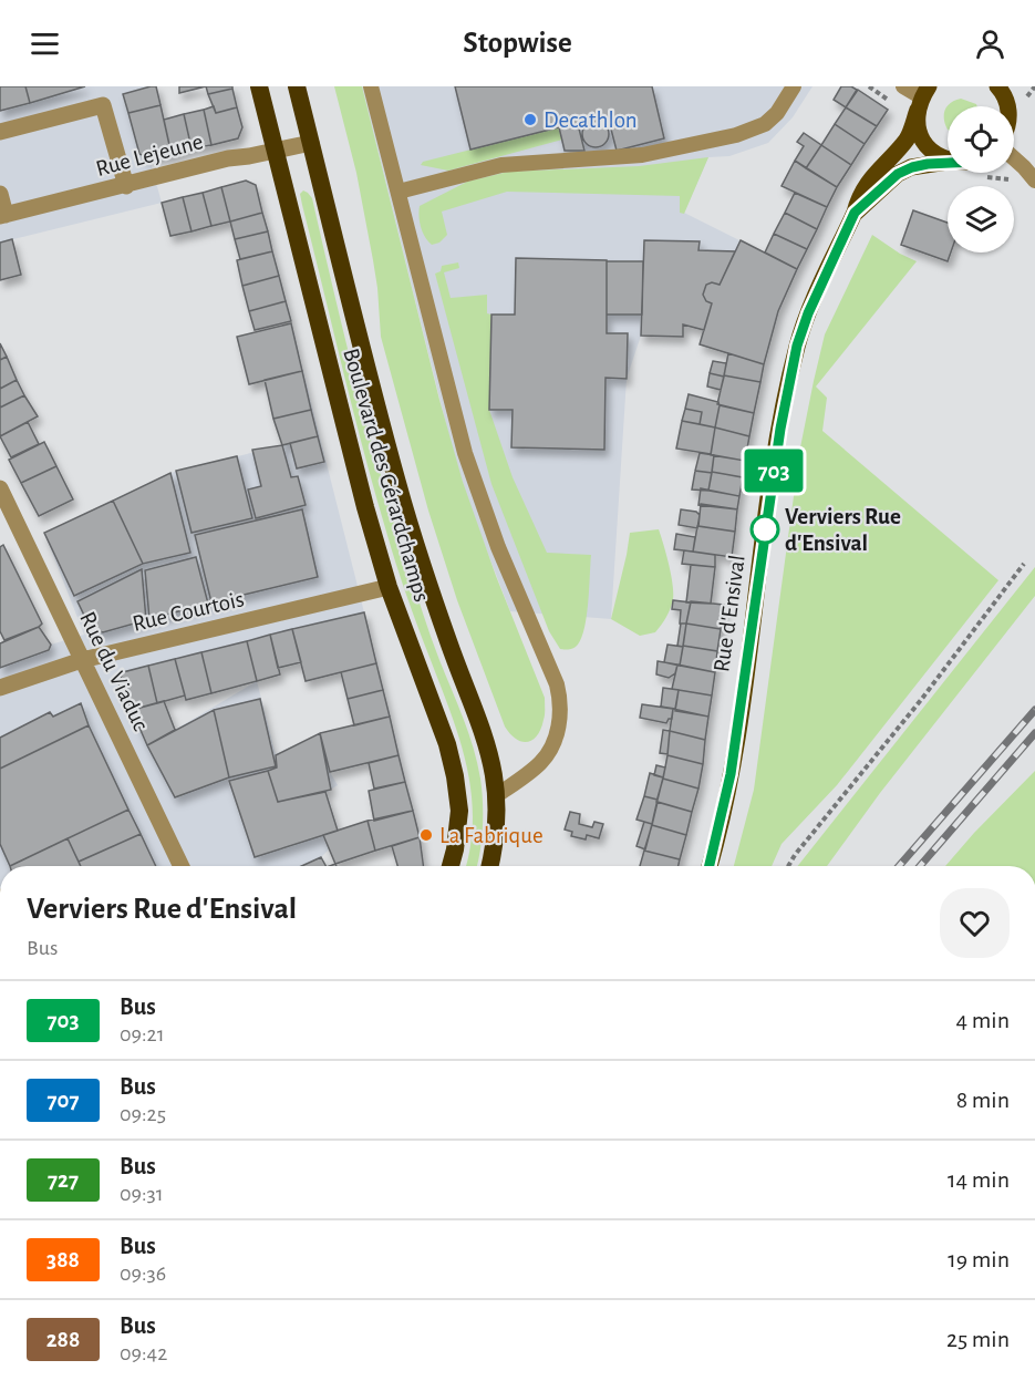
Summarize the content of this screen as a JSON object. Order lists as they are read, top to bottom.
{
  "streets": {
    "highway": ["Boulevard des Gérardchamps"],
    "main road": ["Rue d'Ensival"],
    "street": ["Rue Lejeune", "Rue Courtois", "Rue du Viaduc"]
  },
  "crossings": [
    ["Rue Lejeune", "Boulevard des Gérardchamps"],
    ["Boulevard des Gérardchamps", "Rue Courtois"],
    ["Rue Courtois", "Rue du Viaduc"]
  ],
  "places": ["Decathlon", "Verviers Rue d'Ensival", "La Fabrique"],
  "lines": ["bus line 703"],
  "page": {
    "header": "Stopwise",
    "on_map": "703",
    "heading": ["Verviers Rue d'Ensival", "Bus"],
    "list": [
      {
        "mark": "703",
        "name": "Bus",
        "note": "09:21",
        "value": "4 min"
      },
      {
        "mark": "707",
        "name": "Bus",
        "note": "09:25",
        "value": "8 min"
      },
      {
        "mark": "727",
        "name": "Bus",
        "note": "09:31",
        "value": "14 min"
      },
      {
        "mark": "388",
        "name": "Bus",
        "note": "09:36",
        "value": "19 min"
      },
      {
        "mark": "288",
        "name": "Bus",
        "note": "09:42",
        "value": "25 min"
      }
    ]
  }
}
